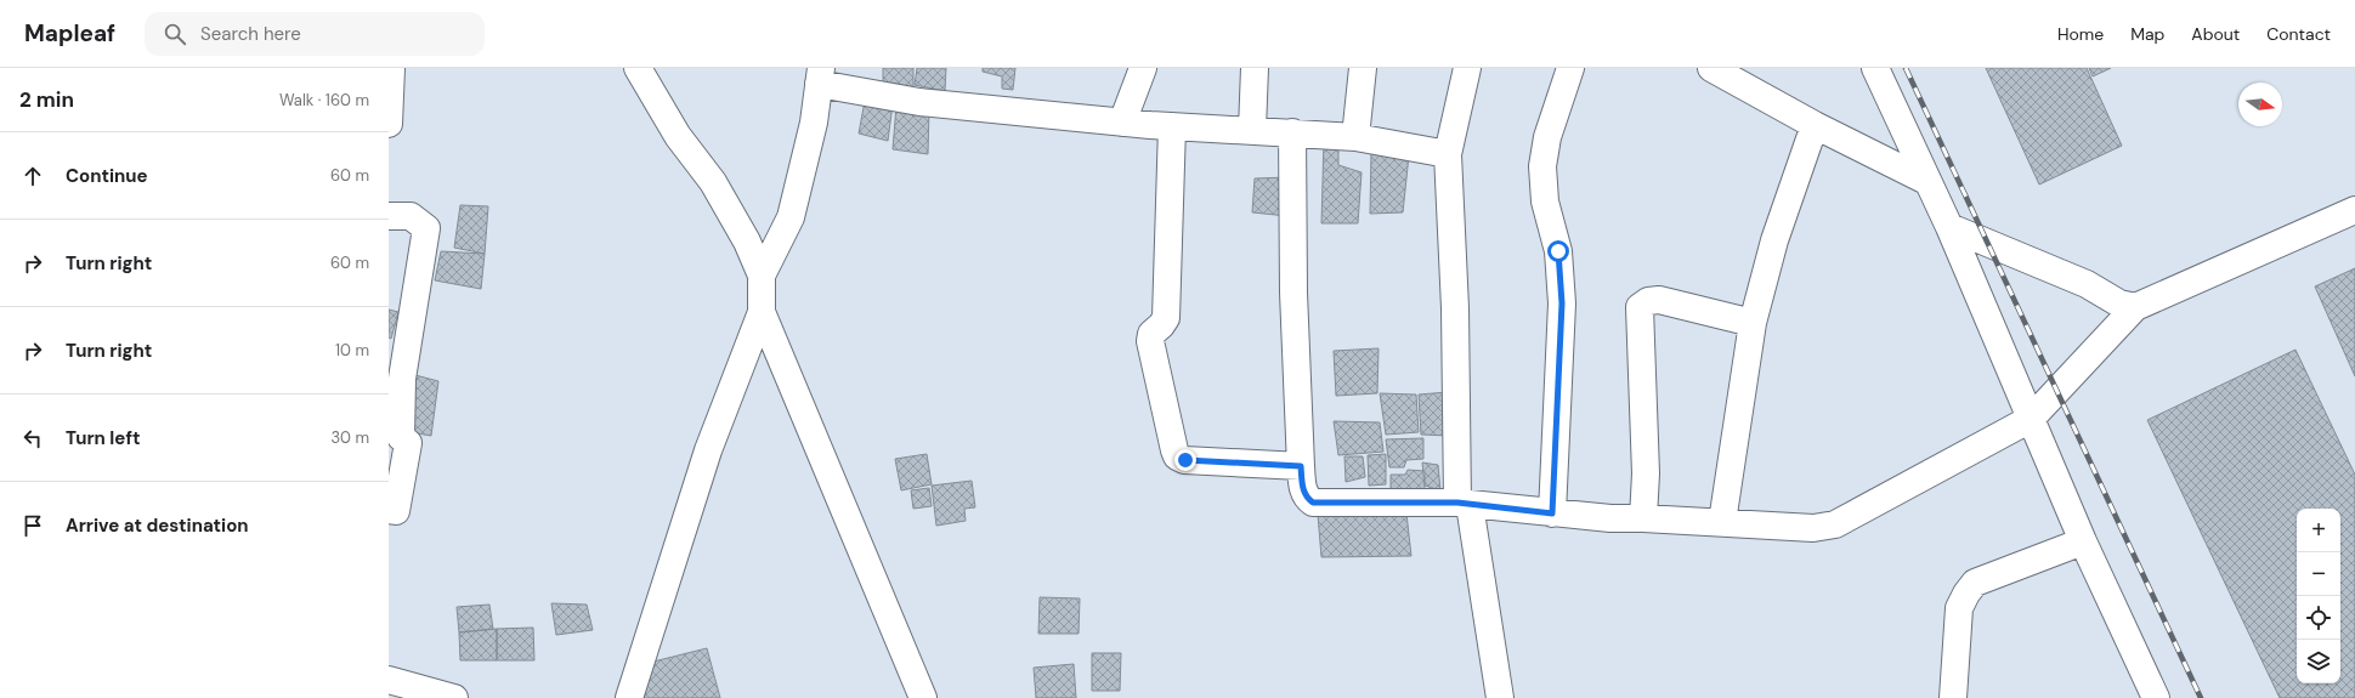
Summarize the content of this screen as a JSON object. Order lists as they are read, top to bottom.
{
  "north": "right",
  "page": {
    "header": "Mapleaf",
    "search": "Search here",
    "nav": [
      "Home",
      "Map",
      "About",
      "Contact"
    ],
    "heading": ["2 min", "Walk · 160 m"],
    "list": [
      ["Continue", "60 m"],
      ["Turn right", "60 m"],
      ["Turn right", "10 m"],
      ["Turn left", "30 m"],
      "Arrive at destination"
    ],
    "map_buttons": ["+", "−"]
  }
}
